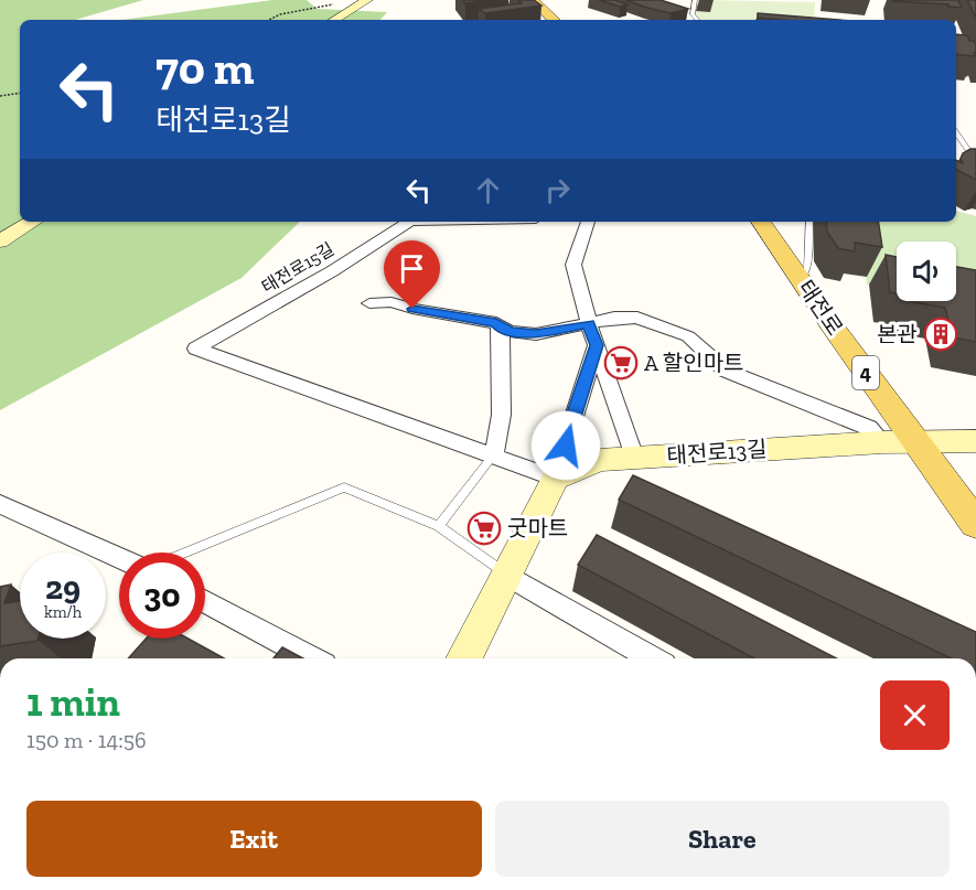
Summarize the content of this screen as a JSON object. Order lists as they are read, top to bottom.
{
  "streets": {
    "main road": ["태전로", "4", "태전로13길"],
    "street": ["태전로15길"]
  },
  "crossings": [
    ["태전로", "태전로13길"]
  ],
  "places": {
    "building": ["본관"],
    "supermarket": ["A 할인마트", "굿마트"]
  },
  "page": {
    "turn": ["70 m", "태전로13길"],
    "speed": "29 km/h",
    "limit": "30",
    "heading": ["1 min", "150 m · 14:56"],
    "buttons": ["Exit", "Share"]
  }
}
